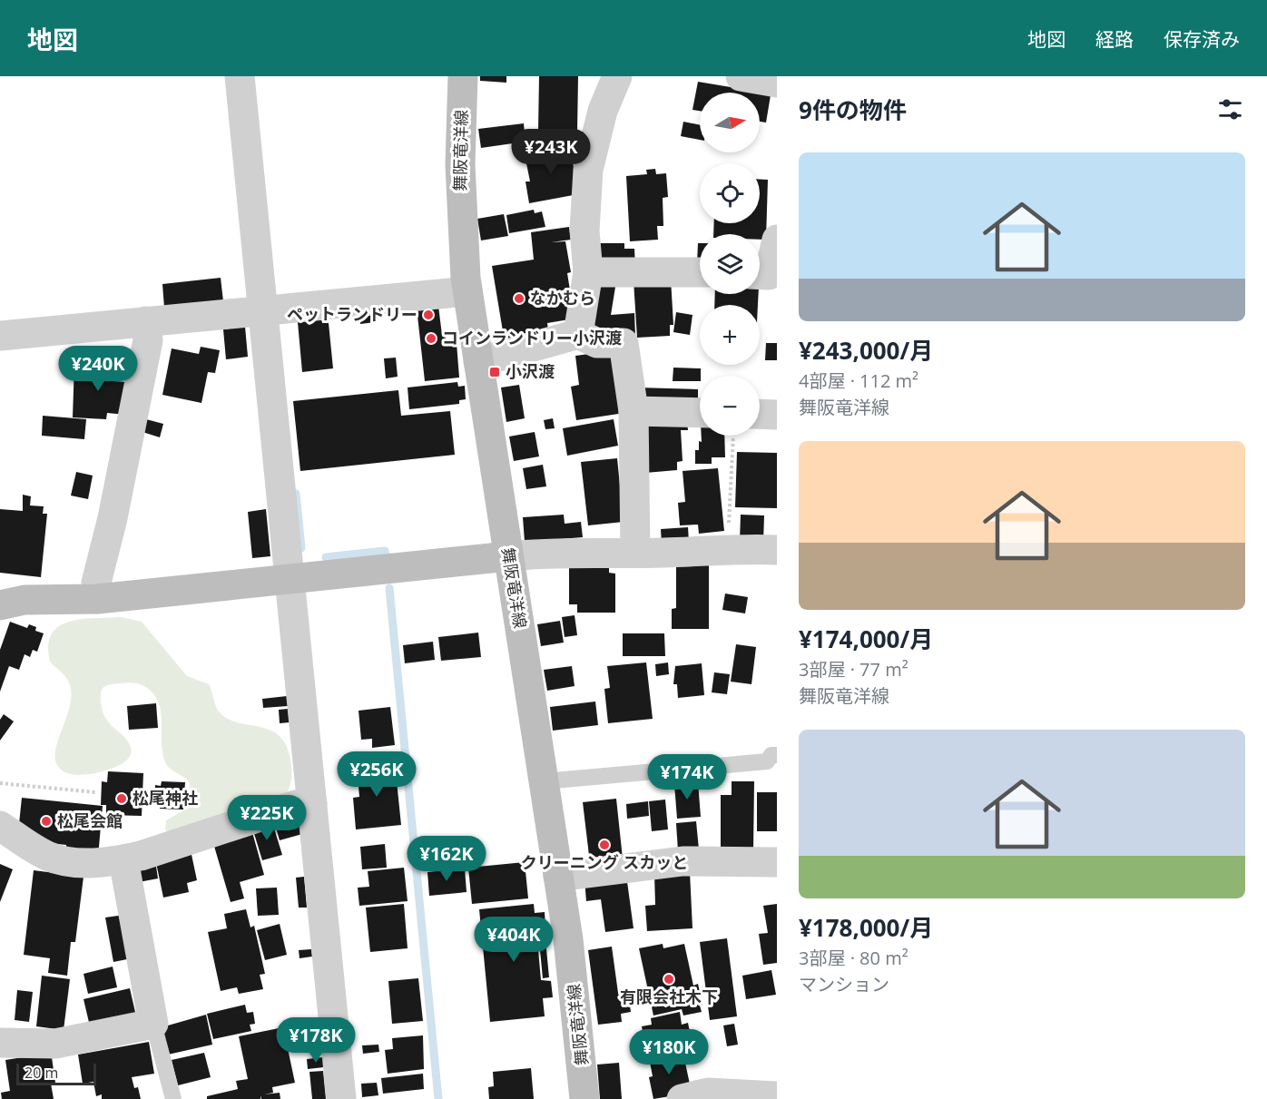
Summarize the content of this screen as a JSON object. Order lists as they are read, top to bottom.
{
  "streets": {
    "main road": ["舞阪竜洋線"]
  },
  "places": {
    "other": [
      "なかむら",
      "ペットランドリー",
      "コインランドリー小沢渡",
      "松尾神社",
      "松尾会館",
      "クリーニング スカッと",
      "有限会社木下"
    ],
    "transit": ["小沢渡"]
  },
  "scale_bar": "20 m",
  "north": "right",
  "page": {
    "header": "地図",
    "nav": ["地図", "経路", "保存済み"],
    "heading": "9件の物件",
    "map_buttons": ["+", "−"],
    "price": [
      "¥243K",
      "¥240K",
      "¥256K",
      "¥174K",
      "¥225K",
      "¥162K",
      "¥404K",
      "¥178K",
      "¥180K"
    ],
    "list": [
      {
        "name": "¥243,000/月",
        "note": "4部屋 · 112 m² · 舞阪竜洋線"
      },
      {
        "name": "¥174,000/月",
        "note": "3部屋 · 77 m² · 舞阪竜洋線"
      },
      {
        "name": "¥178,000/月",
        "note": "3部屋 · 80 m² · マンション"
      }
    ],
    "scale": "20 m"
  }
}
